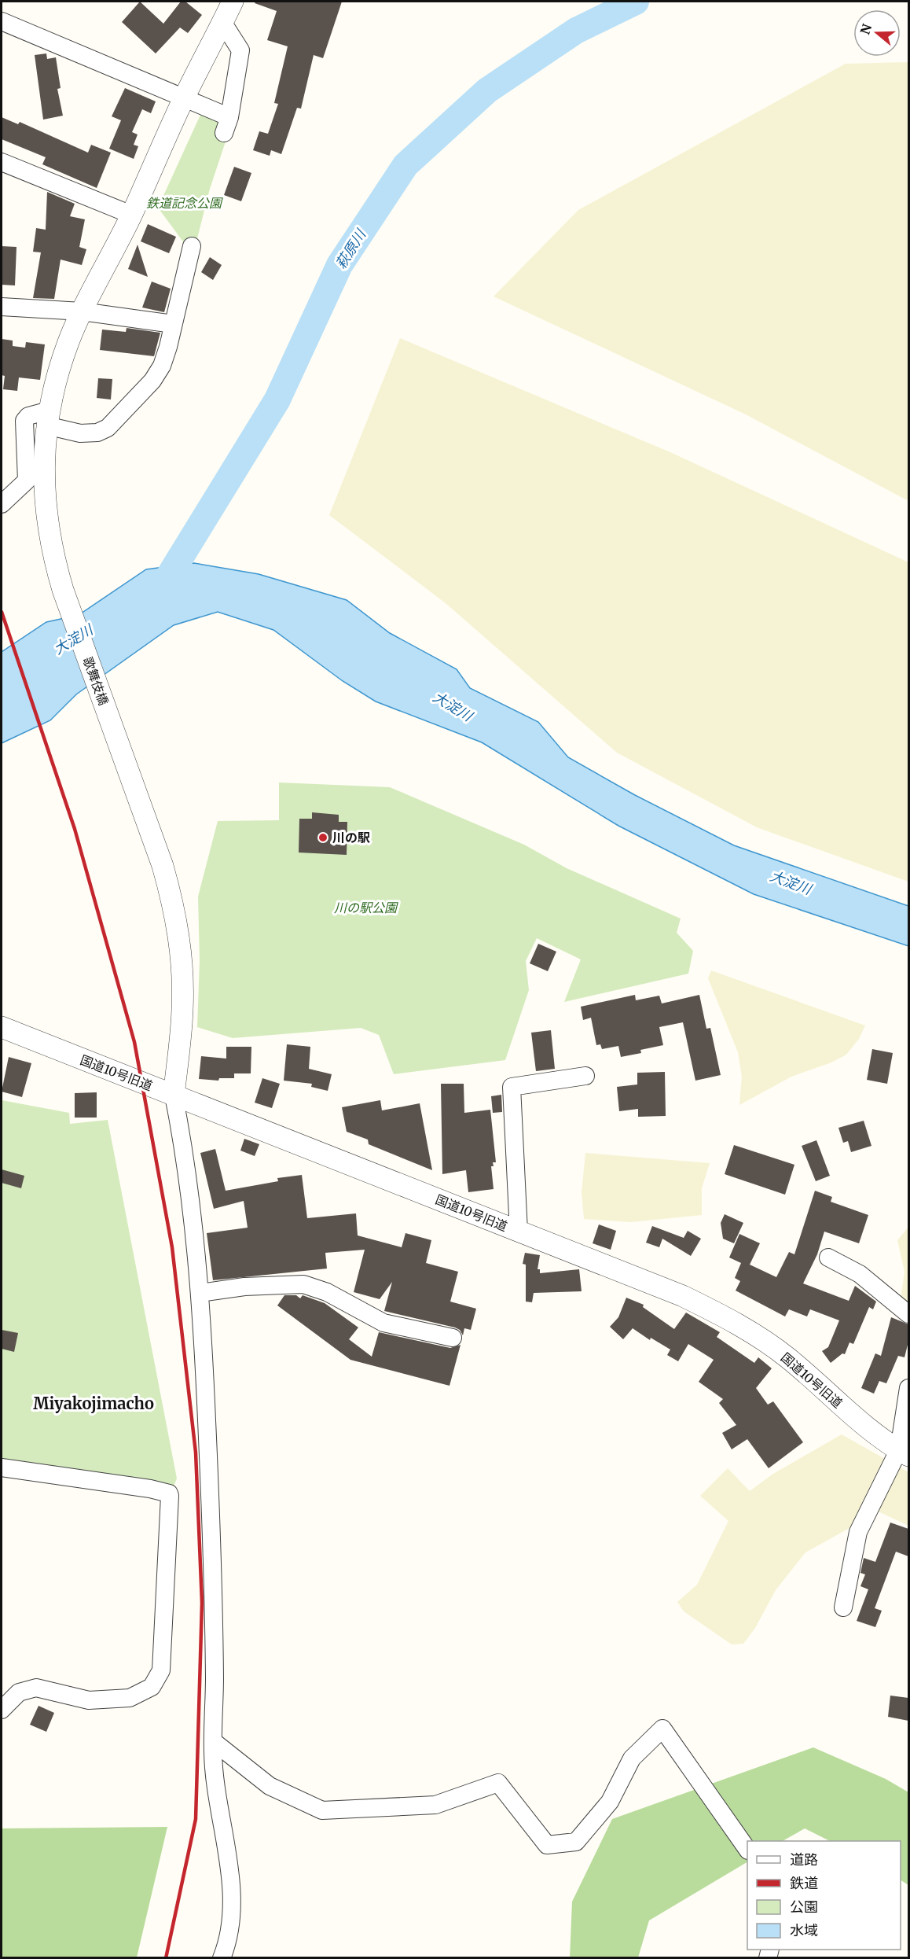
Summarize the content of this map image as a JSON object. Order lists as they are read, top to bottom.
{
  "streets": {
    "street": ["歌舞伎橋", "国道10号旧道"]
  },
  "crossings": [
    ["歌舞伎橋", "国道10号旧道"]
  ],
  "districts": ["Miyakojimacho"],
  "water": ["萩原川", "大淀川"],
  "parks": ["鉄道記念公園", "川の駅公園"],
  "places": ["川の駅"],
  "legend": [
    "道路",
    "鉄道",
    "公園",
    "水域"
  ],
  "north": "left"
}
